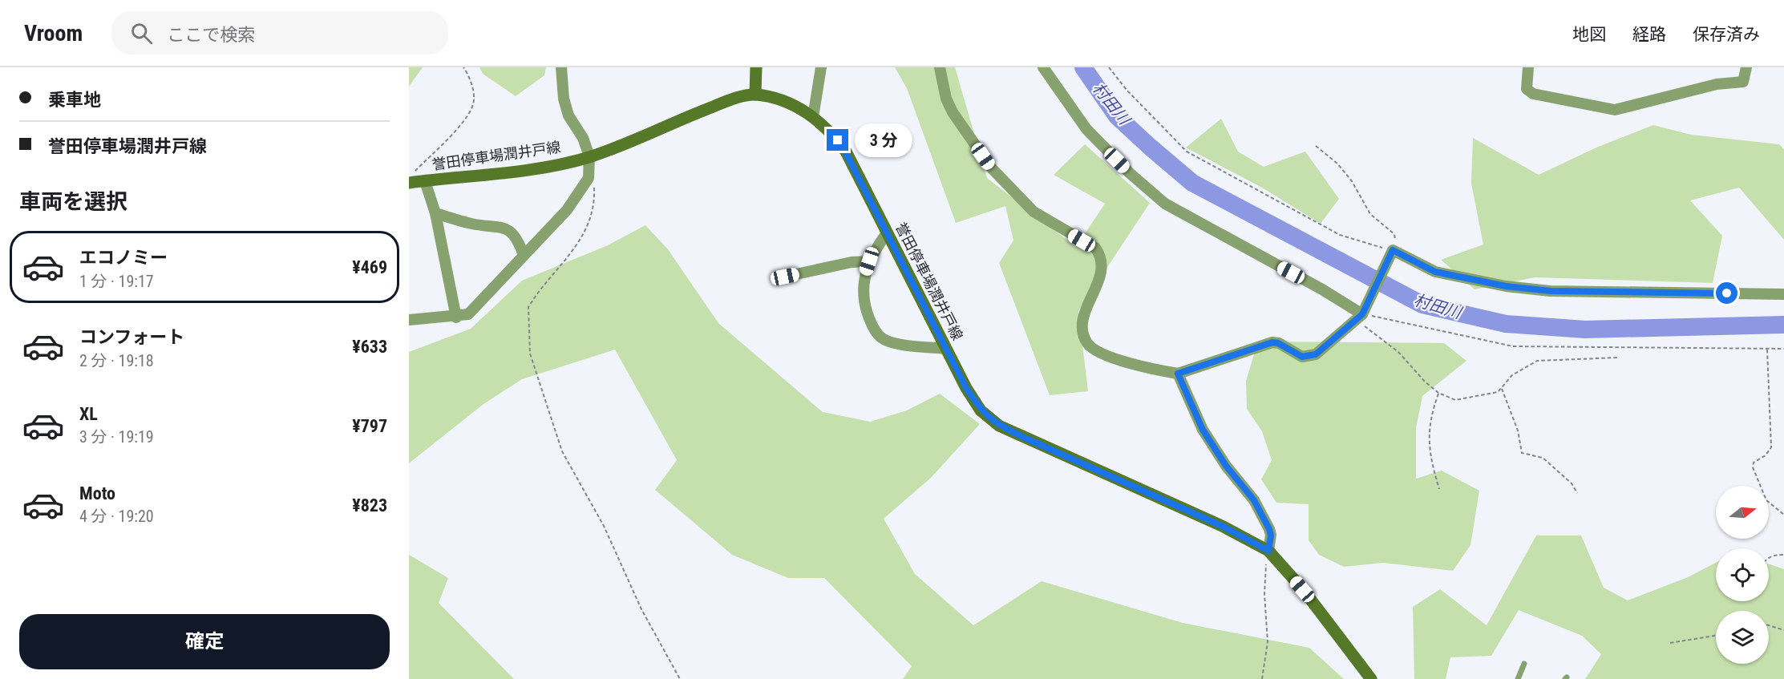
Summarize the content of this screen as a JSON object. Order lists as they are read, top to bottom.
{
  "streets": {
    "main road": ["誉田停車場潤井戸線"]
  },
  "water": ["村田川"],
  "north": "right",
  "page": {
    "header": "Vroom",
    "search": "ここで検索",
    "nav": ["地図", "経路", "保存済み"],
    "banner": ["乗車地", "誉田停車場潤井戸線"],
    "bubble": "3 分",
    "heading": "車両を選択",
    "list": [
      {
        "name": "エコノミー",
        "note": "1 分 · 19:17",
        "value": "¥469"
      },
      {
        "name": "コンフォート",
        "note": "2 分 · 19:18",
        "value": "¥633"
      },
      {
        "name": "XL",
        "note": "3 分 · 19:19",
        "value": "¥797"
      },
      {
        "name": "Moto",
        "note": "4 分 · 19:20",
        "value": "¥823"
      }
    ],
    "buttons": "確定"
  }
}
